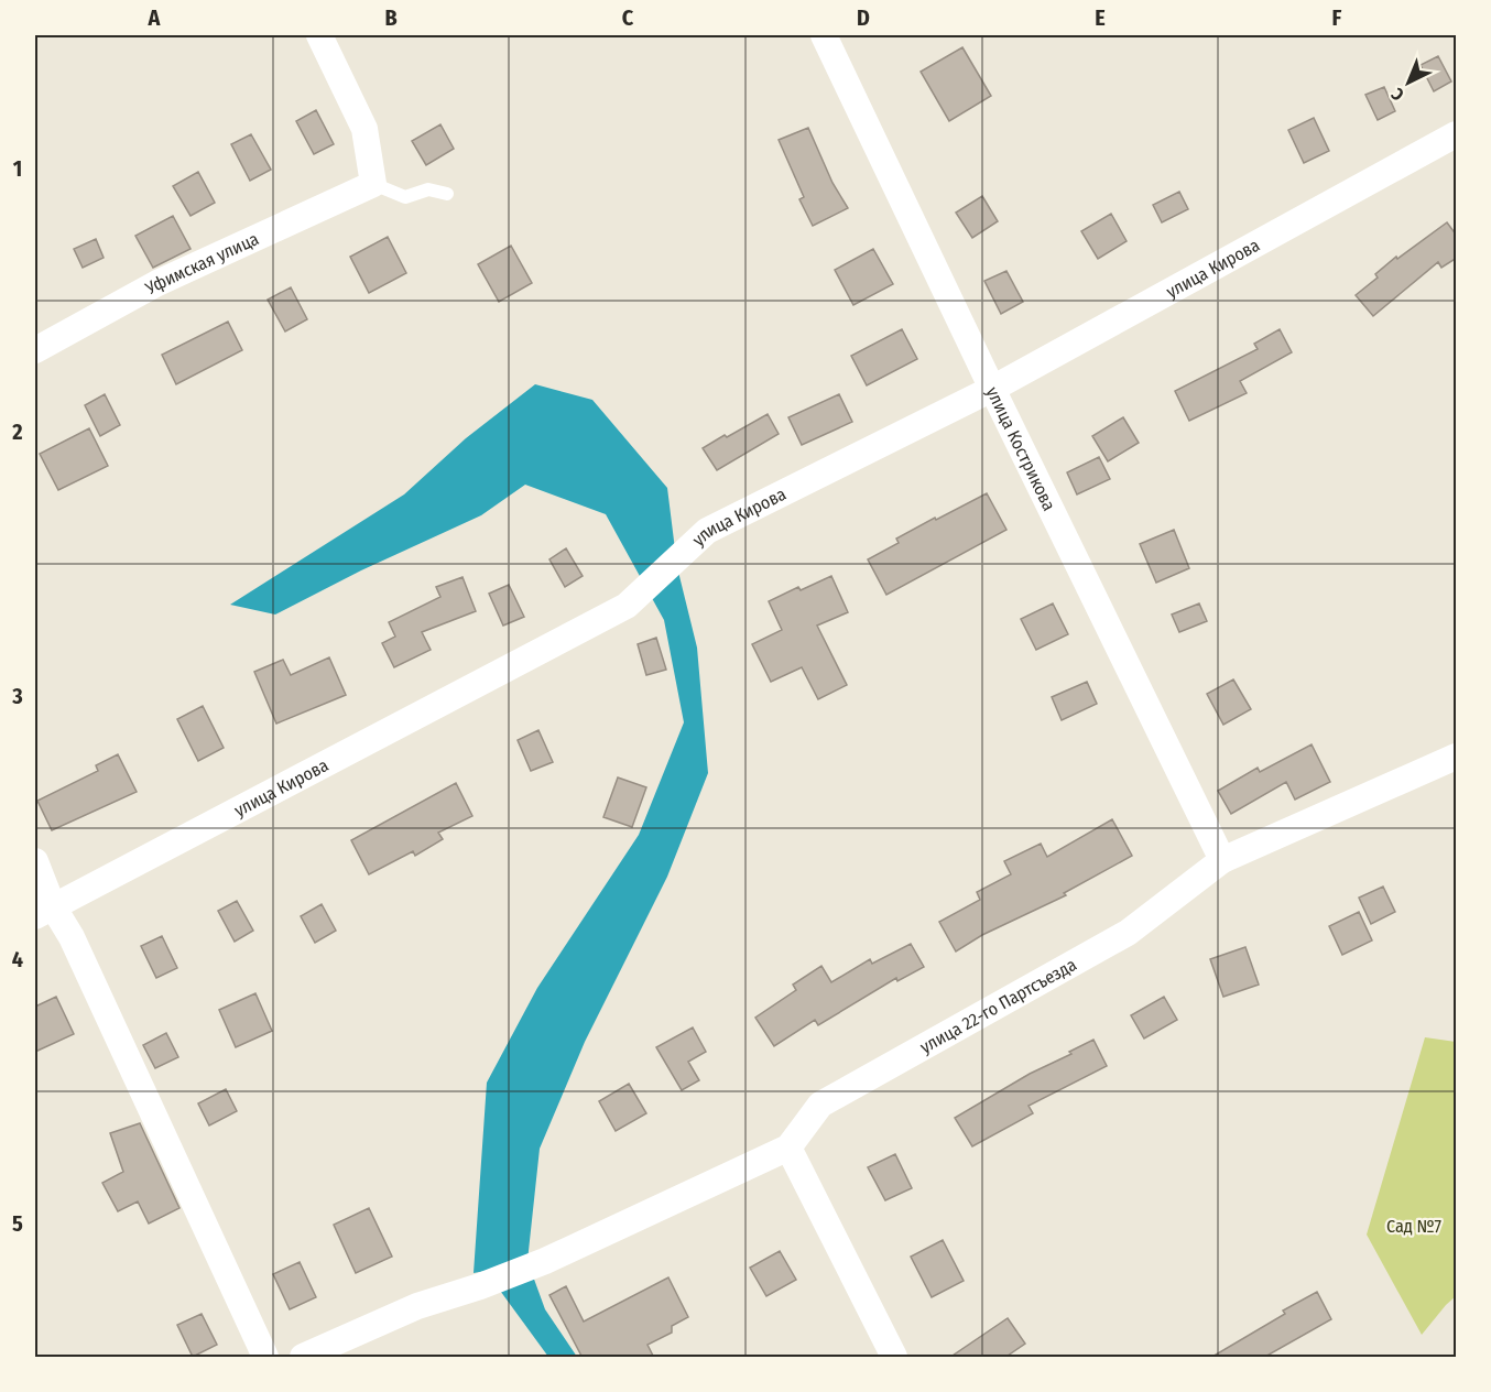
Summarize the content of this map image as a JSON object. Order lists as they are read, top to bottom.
{
  "streets": {
    "street": [
      "Уфимская улица",
      "улица Кирова",
      "улица Кострикова",
      "улица 22-го Партсъезда"
    ]
  },
  "crossings": [
    ["улица Кирова", "улица Кострикова"],
    ["улица Кострикова", "улица 22-го Партсъезда"]
  ],
  "parks": ["Сад №7"],
  "north": "bottom left",
  "grid": {
    "columns": [
      "A",
      "B",
      "C",
      "D",
      "E",
      "F"
    ],
    "rows": [
      "1",
      "2",
      "3",
      "4",
      "5"
    ]
  }
}
